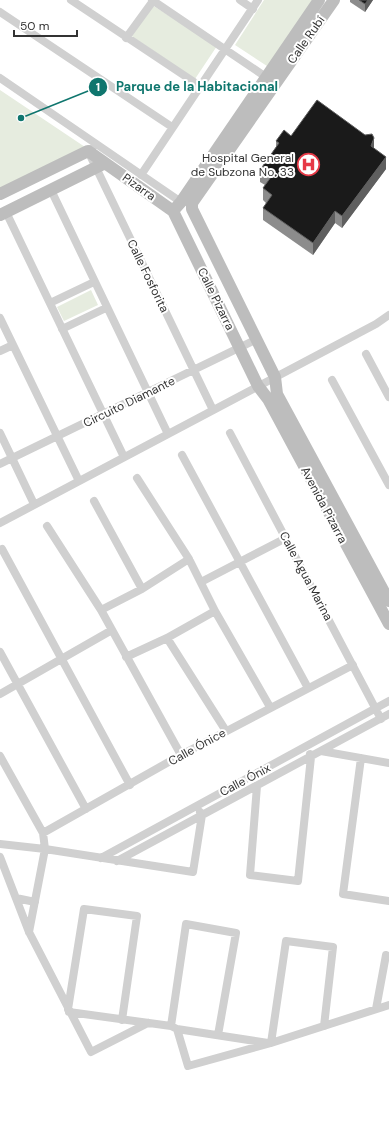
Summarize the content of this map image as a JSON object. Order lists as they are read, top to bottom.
{
  "streets": {
    "street": [
      "Calle Rubí",
      "Pizarra",
      "Calle Fosforita",
      "Calle Pizarra",
      "Circuito Diamante",
      "Avenida Pizarra",
      "Calle Agua Marina",
      "Calle Ónice",
      "Calle Ónix"
    ]
  },
  "crossings": [
    ["Calle Rubí", "Pizarra"],
    ["Calle Rubí", "Calle Pizarra"],
    ["Pizarra", "Calle Fosforita"],
    ["Pizarra", "Calle Pizarra"],
    ["Calle Fosforita", "Circuito Diamante"],
    ["Calle Pizarra", "Circuito Diamante"],
    ["Calle Pizarra", "Avenida Pizarra"],
    ["Calle Agua Marina", "Calle Ónice"],
    ["Calle Agua Marina", "Calle Ónix"]
  ],
  "places": {
    "other": ["Parque de la Habitacional"],
    "hospital": ["Hospital General de Subzona No. 33"]
  },
  "scale_bar": "50 m"
}
